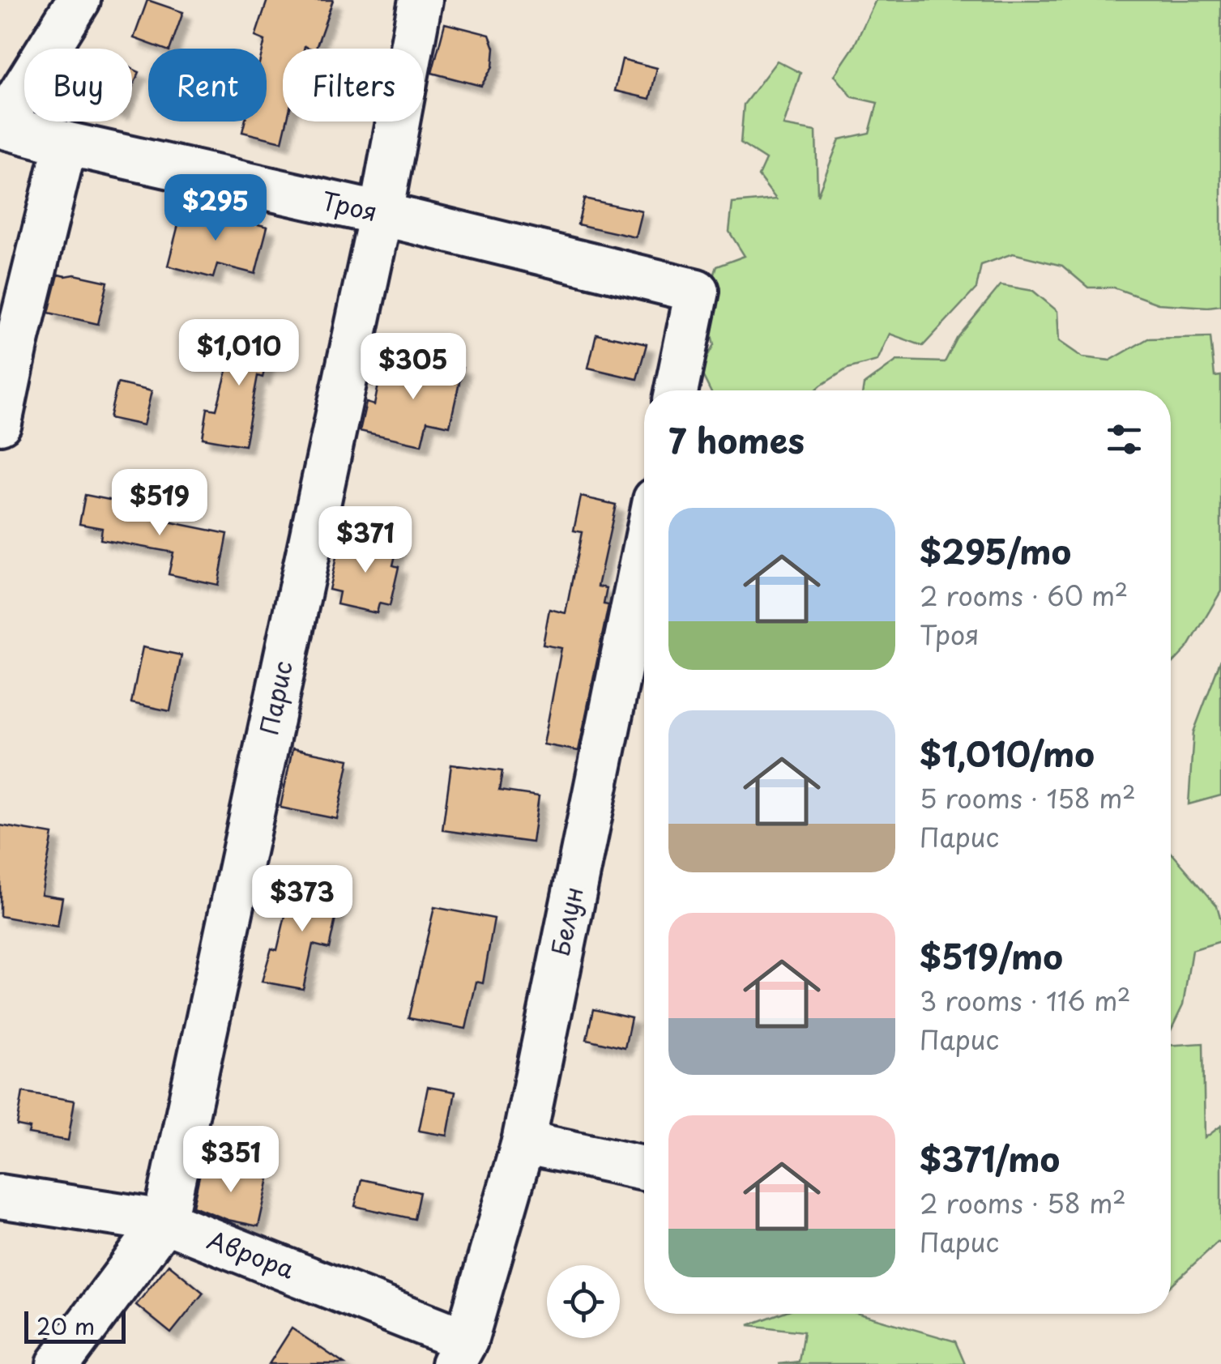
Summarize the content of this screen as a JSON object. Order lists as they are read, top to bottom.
{
  "streets": {
    "street": [
      "Троя",
      "Парис",
      "Белун",
      "Аврора"
    ]
  },
  "crossings": [
    ["Троя", "Парис"],
    ["Парис", "Аврора"],
    ["Белун", "Аврора"]
  ],
  "scale_bar": "20 m",
  "page": {
    "chip": ["Buy", "Rent", "Filters"],
    "price": [
      "$295",
      "$1,010",
      "$305",
      "$519",
      "$371",
      "$373",
      "$351"
    ],
    "heading": "7 homes",
    "list": [
      {
        "name": "$295/mo",
        "note": "2 rooms · 60 m² · Троя"
      },
      {
        "name": "$1,010/mo",
        "note": "5 rooms · 158 m² · Парис"
      },
      {
        "name": "$519/mo",
        "note": "3 rooms · 116 m² · Парис"
      },
      {
        "name": "$371/mo",
        "note": "2 rooms · 58 m² · Парис"
      }
    ],
    "scale": "20 m"
  }
}
